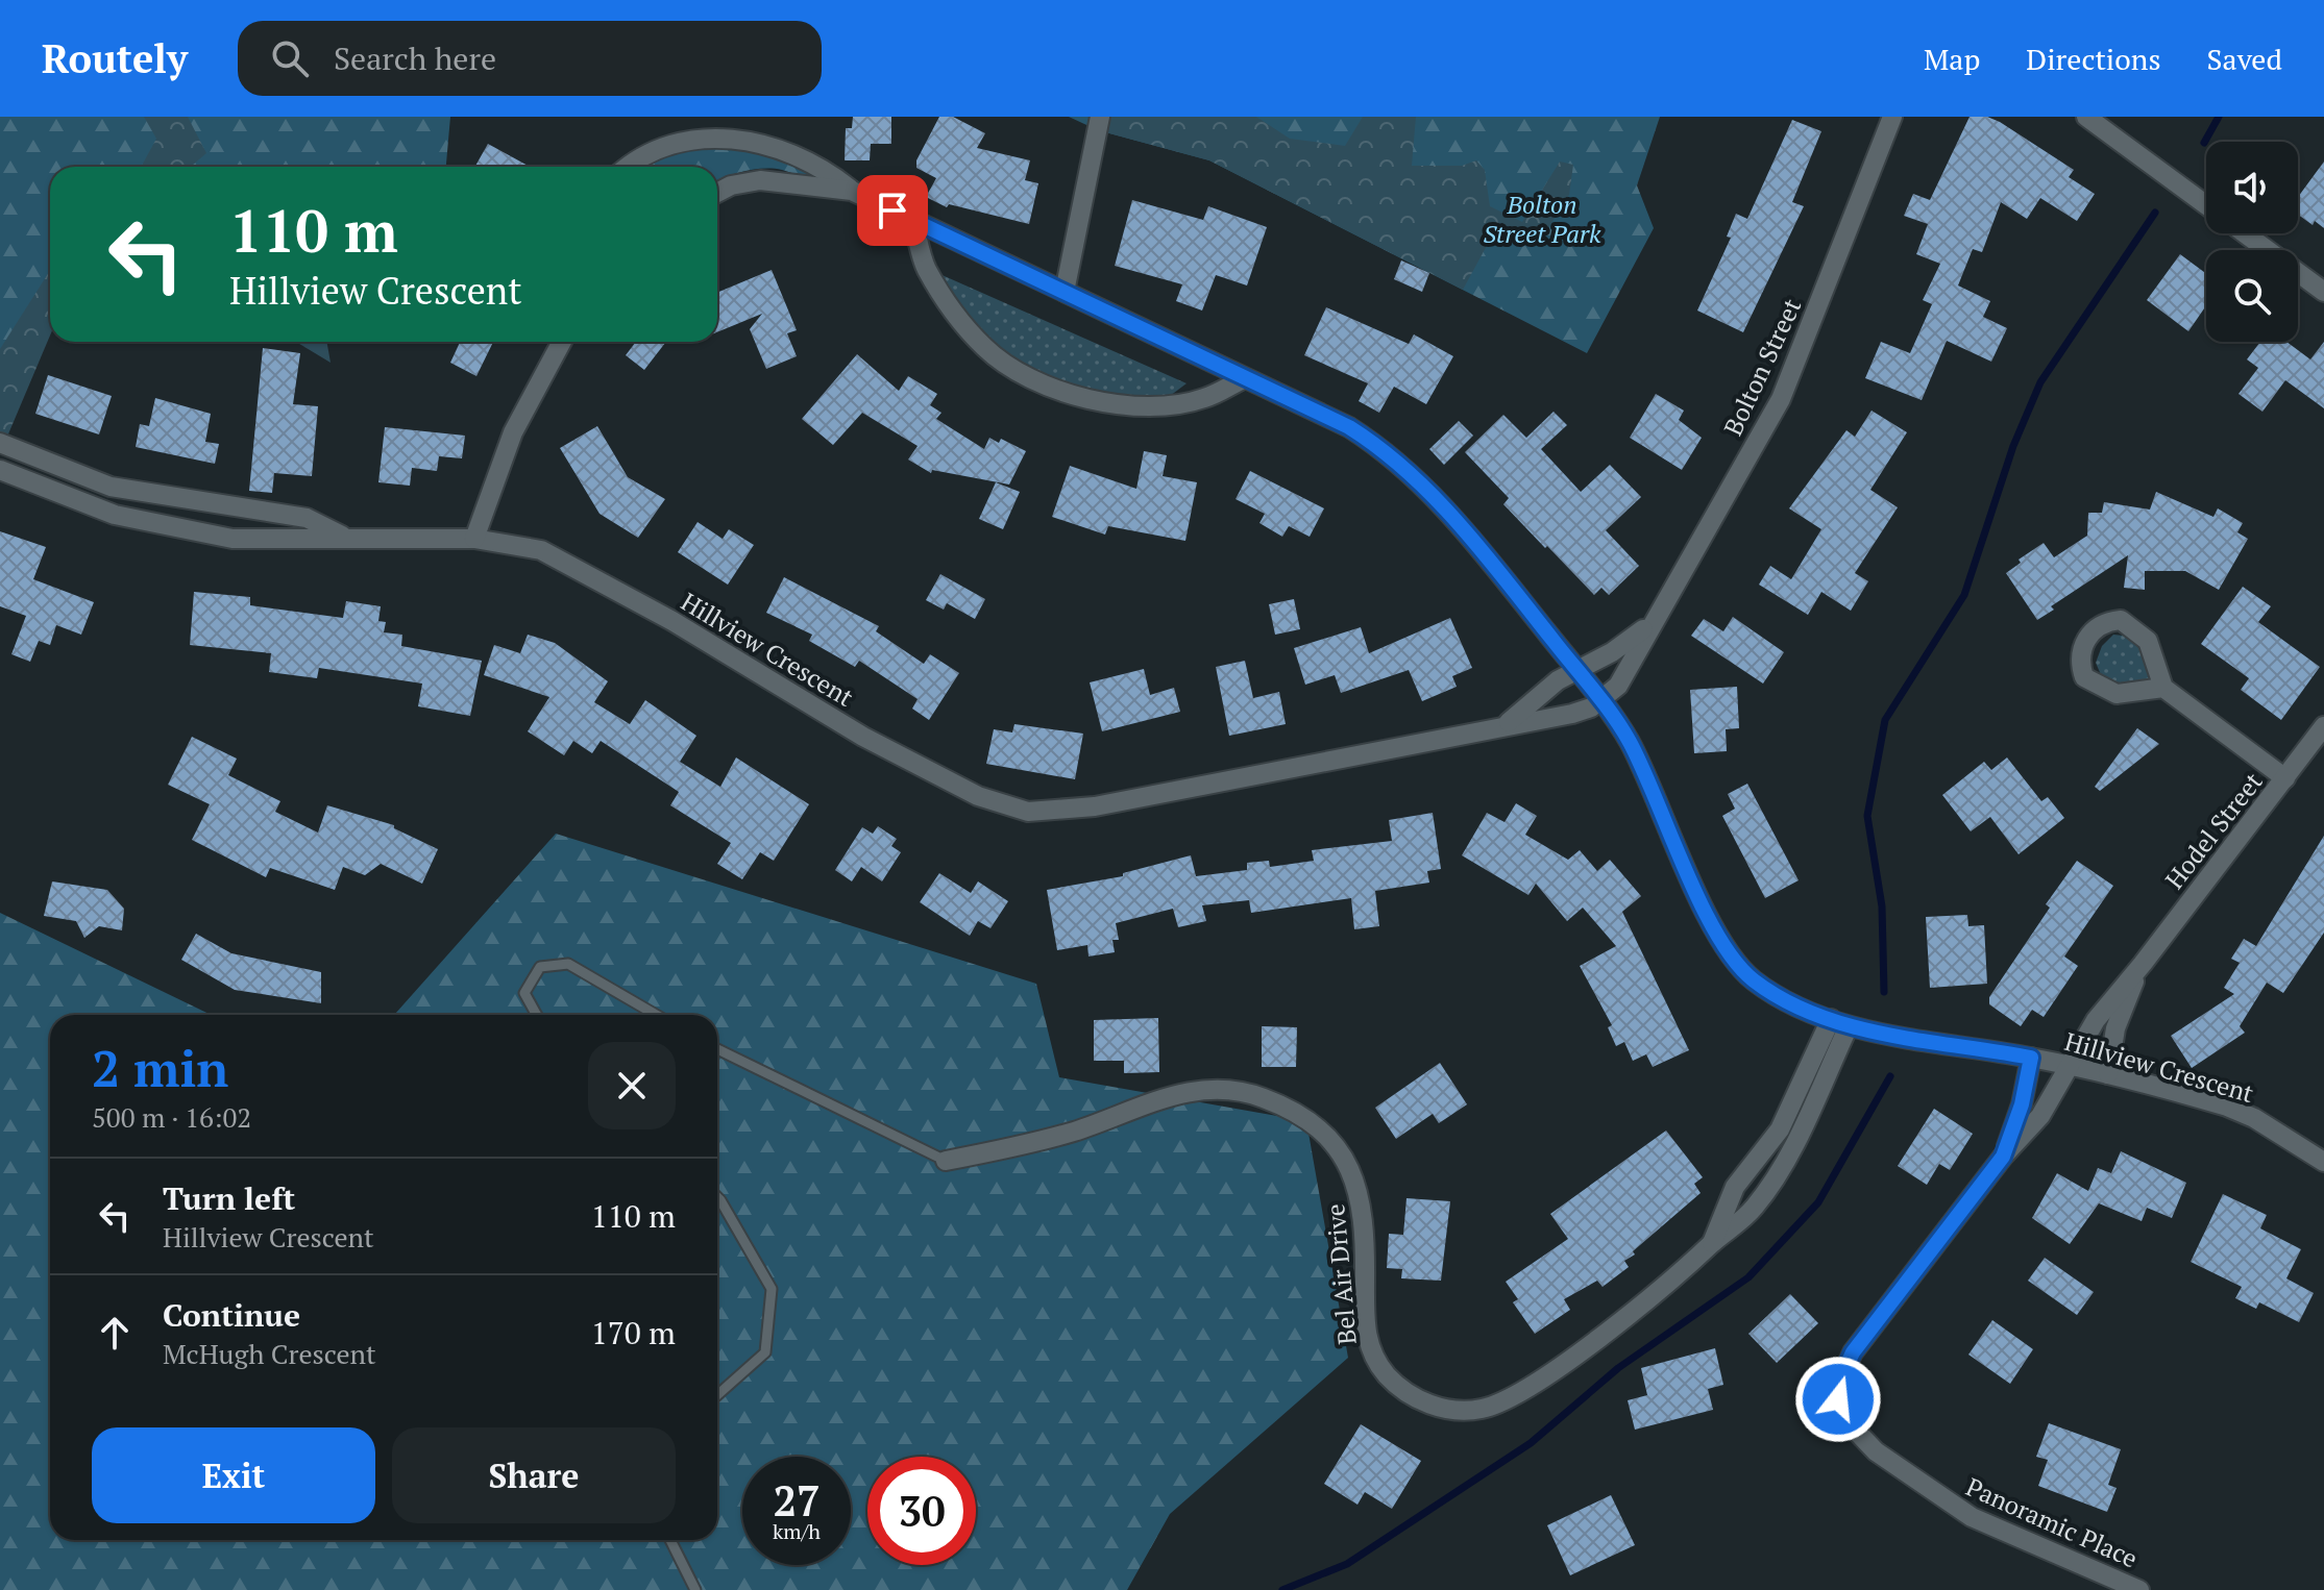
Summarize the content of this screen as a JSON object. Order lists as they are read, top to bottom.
{
  "streets": {
    "street": [
      "Bolton Street",
      "Hillview Crescent",
      "Hodel Street",
      "Bel Air Drive",
      "Panoramic Place"
    ]
  },
  "crossings": [
    ["Bolton Street", "Hillview Crescent"],
    ["Hillview Crescent", "Hodel Street"],
    ["Hillview Crescent", "Bel Air Drive"],
    ["Hodel Street", "Panoramic Place"]
  ],
  "parks": ["Bolton Street Park"],
  "page": {
    "header": "Routely",
    "search": "Search here",
    "nav": ["Map", "Directions", "Saved"],
    "turn": ["110 m", "Hillview Crescent"],
    "heading": ["2 min", "500 m · 16:02"],
    "list": [
      {
        "name": "Turn left",
        "note": "Hillview Crescent",
        "value": "110 m"
      },
      {
        "name": "Continue",
        "note": "McHugh Crescent",
        "value": "170 m"
      }
    ],
    "buttons": ["Exit", "Share"],
    "speed": "27 km/h",
    "limit": "30"
  }
}
